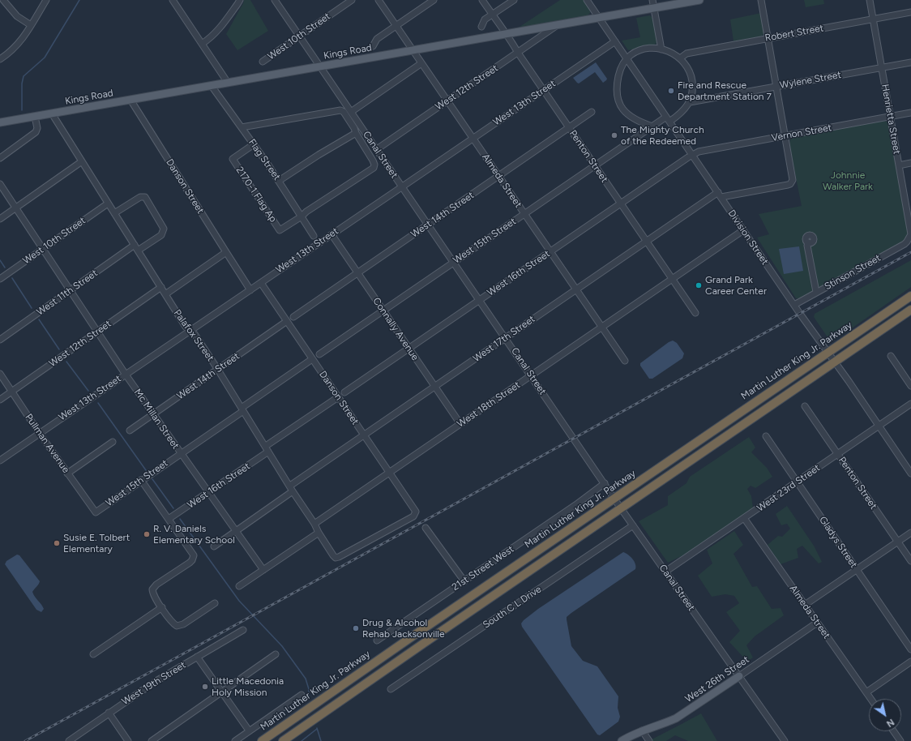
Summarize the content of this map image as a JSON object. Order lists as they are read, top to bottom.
{
  "streets": {
    "highway": ["Martin Luther King Jr. Parkway"],
    "main road": ["Kings Road", "West 26th Street"],
    "street": [
      "Robert Street",
      "West 10th Street",
      "Wylene Street",
      "West 12th Street",
      "West 13th Street",
      "Henrietta Street",
      "Vernon Street",
      "Canal Street",
      "Penton Street",
      "Flag Street",
      "Almeda Street",
      "Danson Street",
      "2170-1 Flag Ap",
      "West 14th Street",
      "Division Street",
      "West 15th Street",
      "Stinson Street",
      "West 16th Street",
      "West 11th Street",
      "Connally Avenue",
      "Palafox Street",
      "West 17th Street",
      "West 18th Street",
      "Mc Millan Street",
      "Pullman Avenue",
      "West 23rd Street",
      "Gladys Street",
      "21st Street West",
      "South C L Drive",
      "West 19th Street"
    ]
  },
  "crossings": [
    ["Robert Street", "Henrietta Street"],
    ["West 10th Street", "Canal Street"],
    ["West 10th Street", "Palafox Street"],
    ["West 10th Street", "Mc Millan Street"],
    ["Kings Road", "West 12th Street"],
    ["Kings Road", "Canal Street"],
    ["Kings Road", "Penton Street"],
    ["Kings Road", "Flag Street"],
    ["Kings Road", "Almeda Street"],
    ["Kings Road", "Danson Street"],
    ["Kings Road", "Division Street"],
    ["Kings Road", "Palafox Street"],
    ["Wylene Street", "Henrietta Street"],
    ["Wylene Street", "West 15th Street"],
    ["West 12th Street", "Canal Street"],
    ["West 12th Street", "Penton Street"],
    ["West 12th Street", "Almeda Street"],
    ["West 12th Street", "Palafox Street"],
    ["West 12th Street", "Mc Millan Street"],
    ["West 12th Street", "Pullman Avenue"],
    ["West 13th Street", "Canal Street"],
    ["West 13th Street", "Penton Street"],
    ["West 13th Street", "Almeda Street"],
    ["West 13th Street", "Danson Street"],
    ["West 13th Street", "Division Street"],
    ["West 13th Street", "Connally Avenue"],
    ["West 13th Street", "Palafox Street"],
    ["West 13th Street", "Mc Millan Street"],
    ["West 13th Street", "Pullman Avenue"],
    ["Henrietta Street", "Vernon Street"],
    ["Henrietta Street", "Stinson Street"],
    ["Vernon Street", "Division Street"],
    ["Vernon Street", "West 16th Street"],
    ["Canal Street", "West 14th Street"],
    ["Canal Street", "West 15th Street"],
    ["Canal Street", "West 16th Street"],
    ["Canal Street", "West 17th Street"],
    ["Canal Street", "Martin Luther King Jr. Parkway"],
    ["Canal Street", "West 18th Street"],
    ["Canal Street", "West 23rd Street"],
    ["Canal Street", "21st Street West"],
    ["Canal Street", "South C L Drive"],
    ["Canal Street", "West 26th Street"],
    ["Penton Street", "West 14th Street"],
    ["Penton Street", "West 15th Street"],
    ["Penton Street", "West 16th Street"],
    ["Penton Street", "West 17th Street"],
    ["Penton Street", "West 18th Street"],
    ["Penton Street", "West 23rd Street"],
    ["Flag Street", "2170-1 Flag Ap"],
    ["Almeda Street", "West 14th Street"],
    ["Almeda Street", "West 15th Street"],
    ["Almeda Street", "West 16th Street"],
    ["Almeda Street", "West 17th Street"],
    ["Almeda Street", "West 18th Street"],
    ["Almeda Street", "West 23rd Street"],
    ["Almeda Street", "West 26th Street"],
    ["Danson Street", "West 14th Street"],
    ["Danson Street", "West 15th Street"],
    ["Danson Street", "West 16th Street"],
    ["Danson Street", "Palafox Street"],
    ["Danson Street", "West 17th Street"],
    ["Danson Street", "West 18th Street"],
    ["West 14th Street", "Connally Avenue"],
    ["West 14th Street", "Palafox Street"],
    ["West 14th Street", "Mc Millan Street"],
    ["Division Street", "West 15th Street"],
    ["Division Street", "Stinson Street"],
    ["Division Street", "West 16th Street"],
    ["Division Street", "West 17th Street"],
    ["Division Street", "Martin Luther King Jr. Parkway"],
    ["Division Street", "West 18th Street"],
    ["Division Street", "West 23rd Street"],
    ["West 15th Street", "Connally Avenue"],
    ["West 15th Street", "Palafox Street"],
    ["West 15th Street", "Mc Millan Street"],
    ["West 15th Street", "Pullman Avenue"],
    ["West 16th Street", "Connally Avenue"],
    ["West 16th Street", "Palafox Street"],
    ["West 16th Street", "Mc Millan Street"],
    ["West 11th Street", "Palafox Street"],
    ["West 11th Street", "Mc Millan Street"],
    ["Connally Avenue", "West 17th Street"],
    ["Connally Avenue", "West 18th Street"],
    ["Palafox Street", "West 17th Street"],
    ["Palafox Street", "West 18th Street"],
    ["West 23rd Street", "Gladys Street"]
  ],
  "parks": ["Johnnie Walker Park"],
  "places": [
    "Fire and Rescue Department Station 7",
    "The Mighty Church of the Redeemed",
    "Grand Park Career Center",
    "R. V. Daniels Elementary School",
    "Susie E. Tolbert Elementary",
    "Drug & Alcohol Rehab Jacksonville",
    "Little Macedonia Holy Mission"
  ],
  "north": "bottom right"
}
